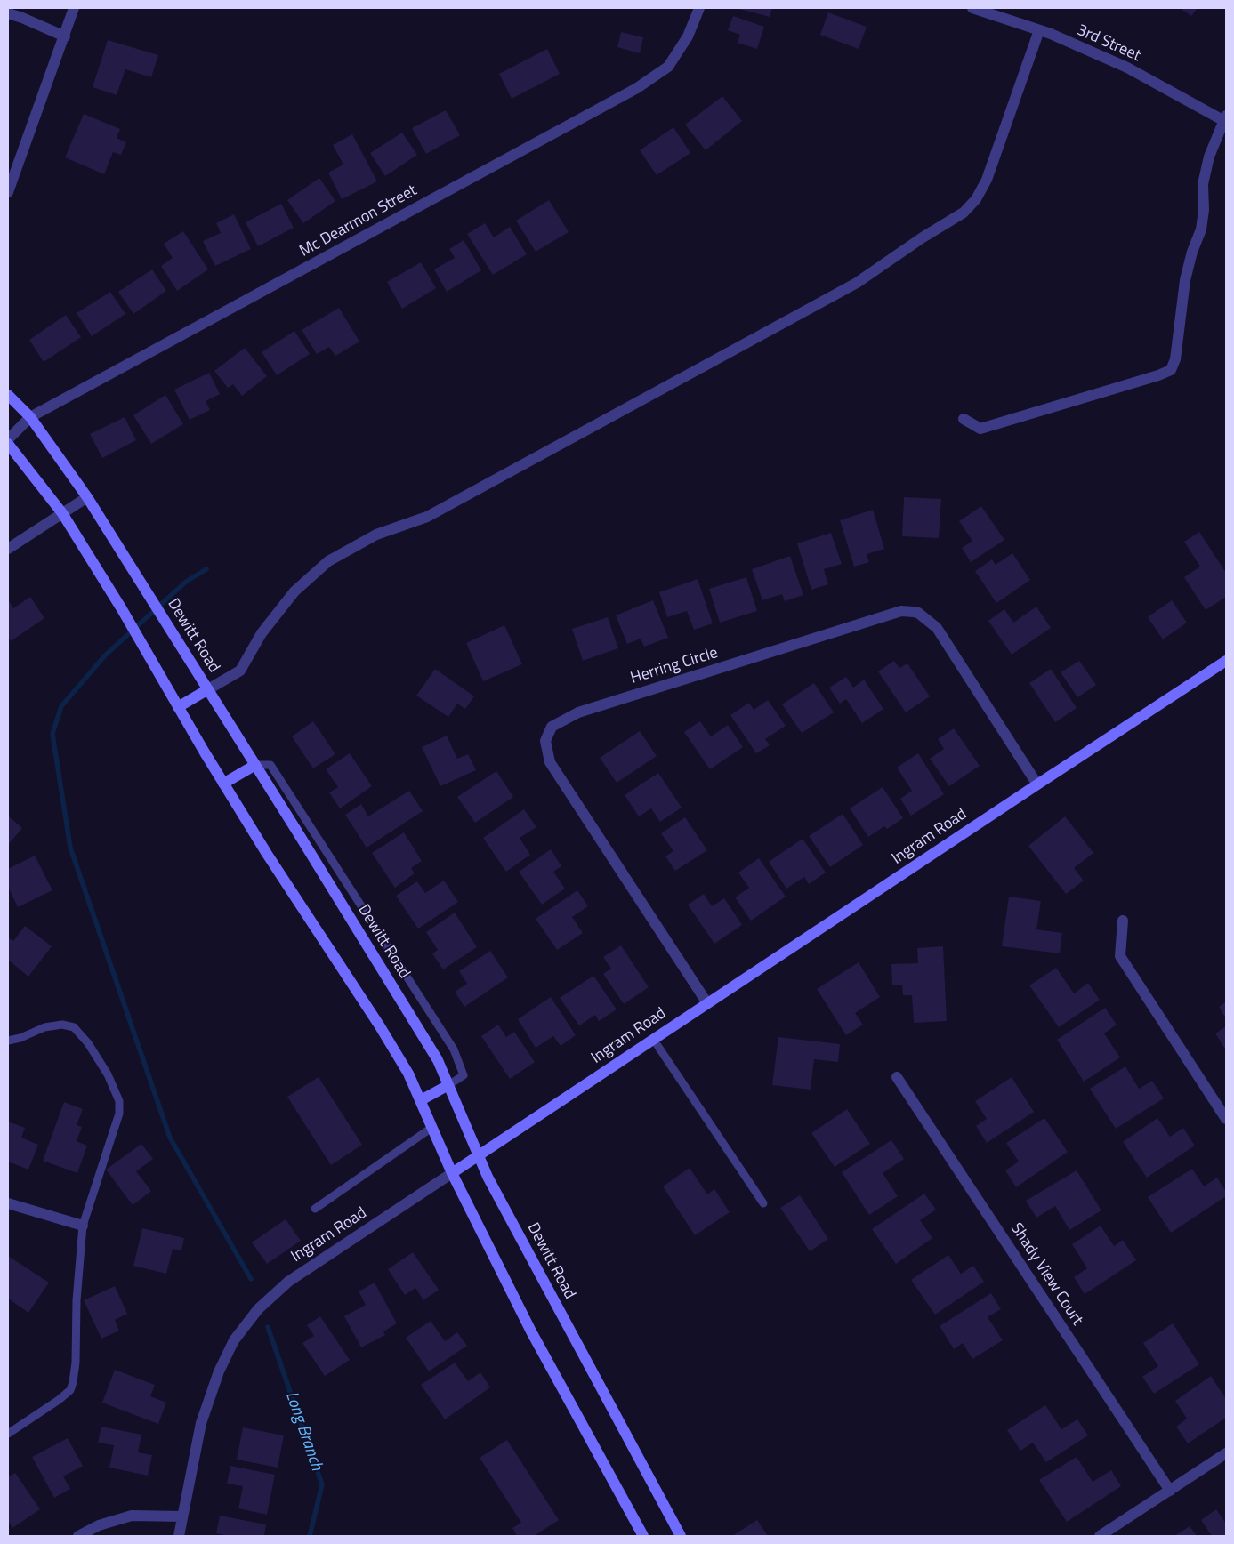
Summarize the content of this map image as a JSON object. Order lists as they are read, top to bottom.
{
  "streets": {
    "main road": ["Dewitt Road", "Ingram Road"],
    "street": [
      "3rd Street",
      "Mc Dearmon Street",
      "Herring Circle",
      "Shady View Court"
    ]
  },
  "crossings": [
    ["Mc Dearmon Street", "Dewitt Road"],
    ["Dewitt Road", "Ingram Road"],
    ["Herring Circle", "Ingram Road"]
  ],
  "water": ["Long Branch"]
}
